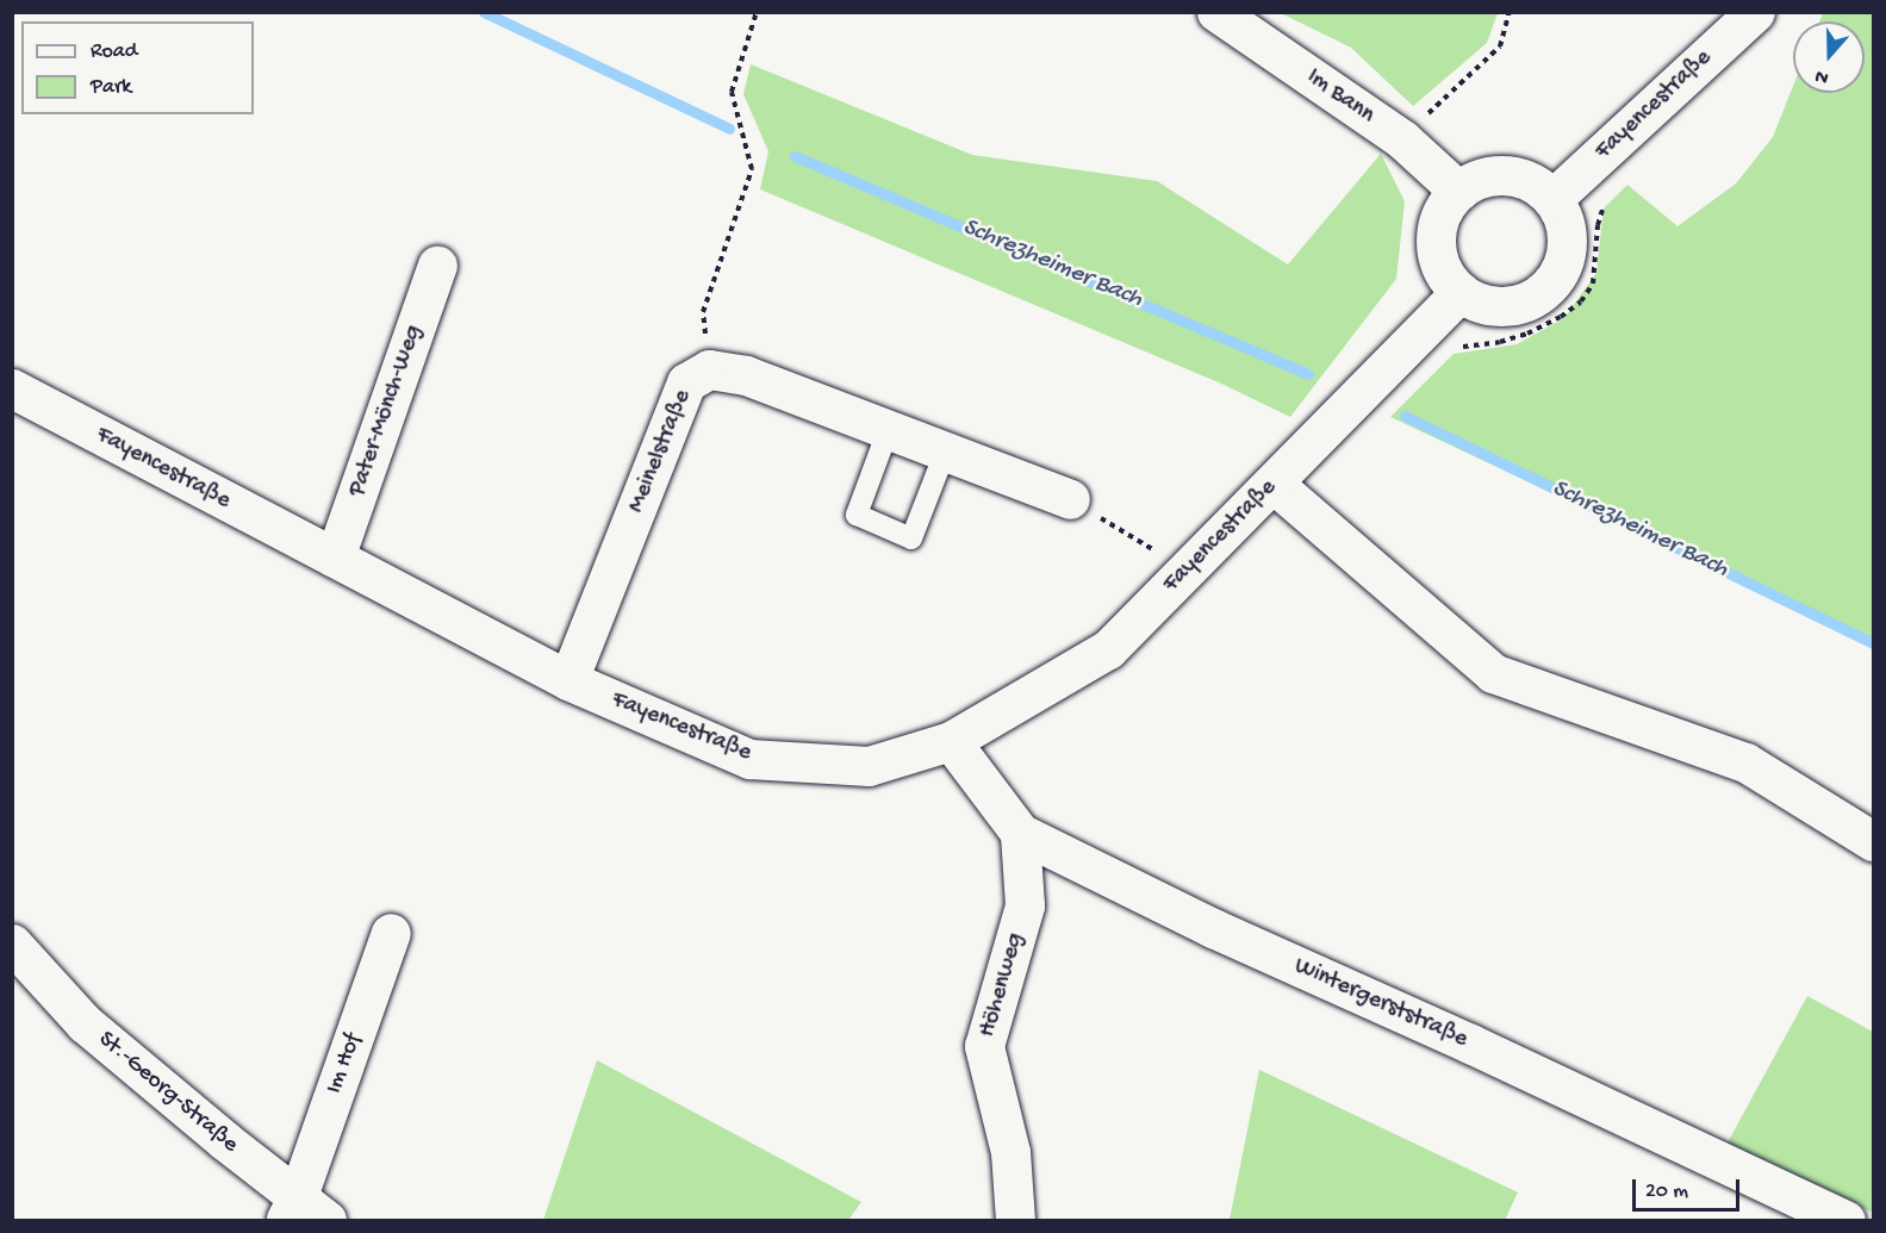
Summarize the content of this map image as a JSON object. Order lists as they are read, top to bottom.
{
  "streets": {
    "street": [
      "Im Bann",
      "Fayencestraße",
      "Pater-Mönch-Weg",
      "Meinelstraße",
      "Höhenweg",
      "Wintergerststraße",
      "Im Hof",
      "St.-Georg-Straße"
    ]
  },
  "crossings": [
    ["Im Bann", "Fayencestraße"],
    ["Fayencestraße", "Pater-Mönch-Weg"],
    ["Fayencestraße", "Meinelstraße"],
    ["Fayencestraße", "Wintergerststraße"],
    ["Höhenweg", "Wintergerststraße"],
    ["Im Hof", "St.-Georg-Straße"]
  ],
  "water": ["Schrezheimer Bach"],
  "legend": ["Road", "Park"],
  "scale_bar": "20 m",
  "north": "bottom"
}
